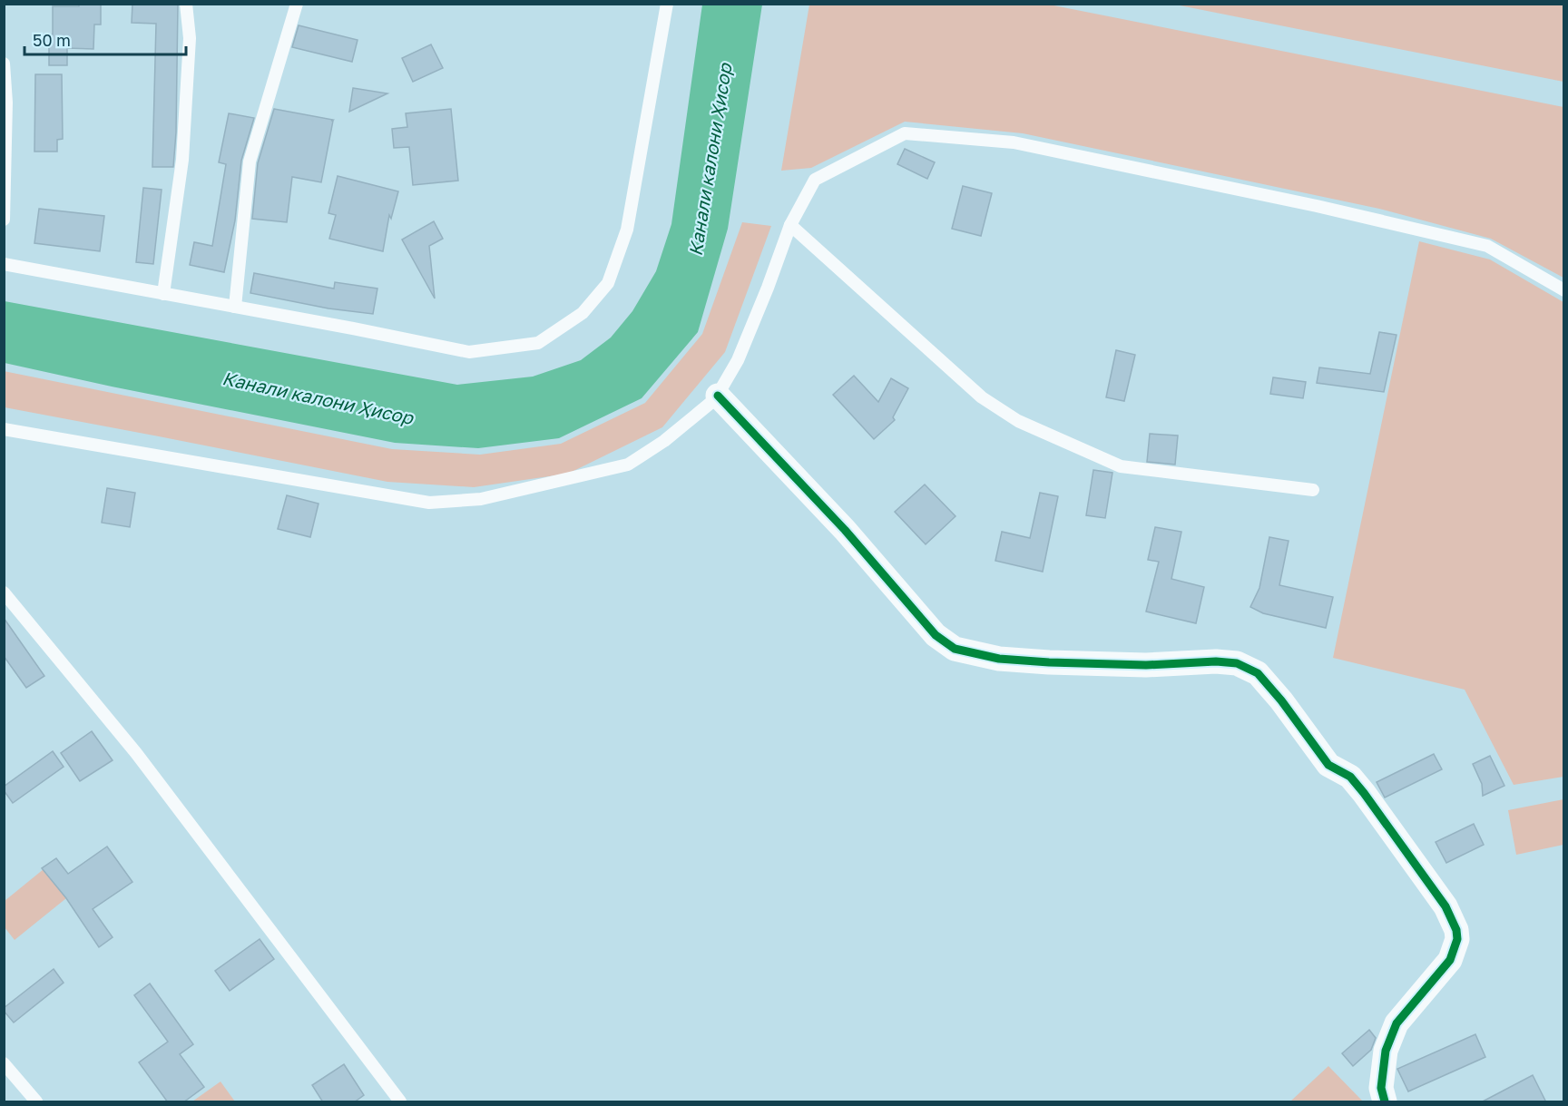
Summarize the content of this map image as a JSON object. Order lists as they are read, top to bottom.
{
  "water": ["Канали калони Ҳисор"],
  "scale_bar": "50 m"
}
